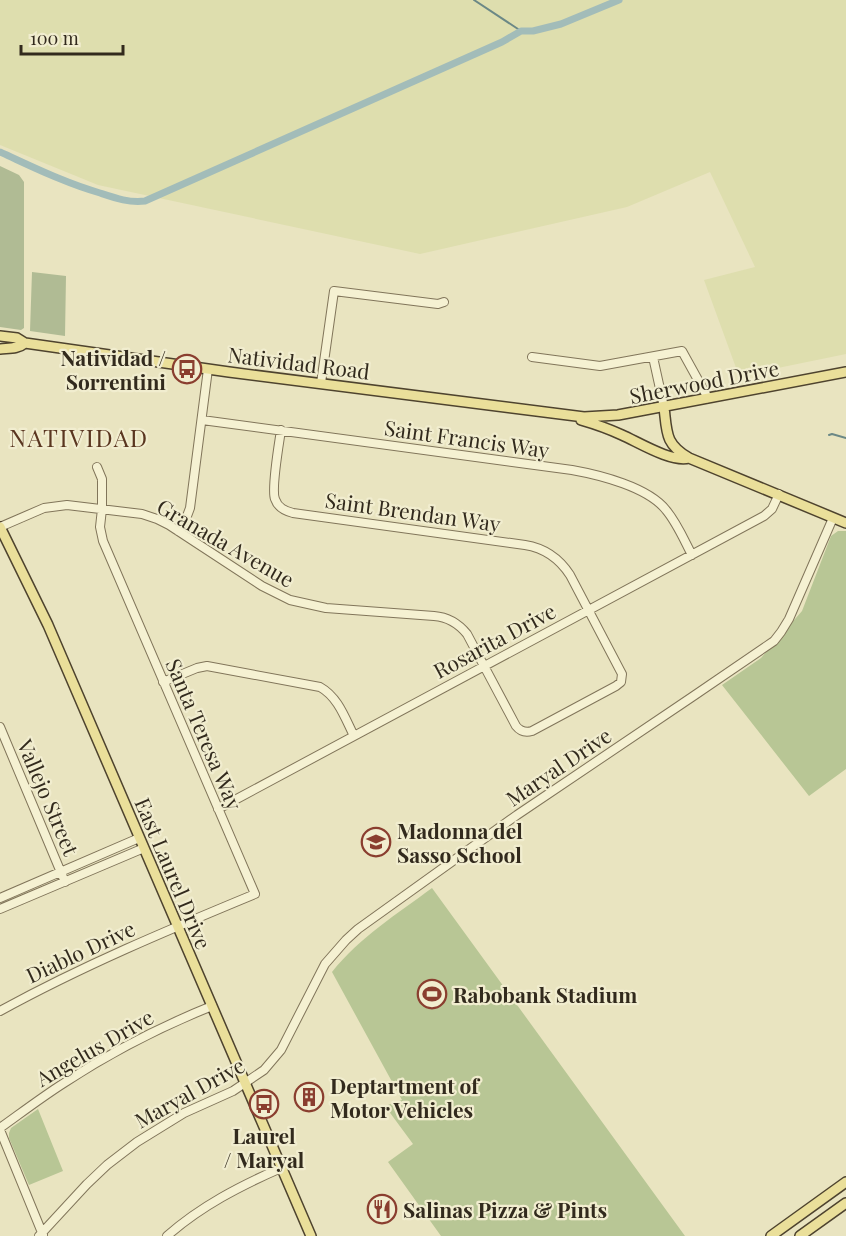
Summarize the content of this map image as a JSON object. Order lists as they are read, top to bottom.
{
  "streets": {
    "main road": ["Natividad Road", "Sherwood Drive", "East Laurel Drive"],
    "street": [
      "Saint Francis Way",
      "Saint Brendan Way",
      "Granada Avenue",
      "Rosarita Drive",
      "Santa Teresa Way",
      "Maryal Drive",
      "Vallejo Street",
      "Diablo Drive",
      "Angelus Drive"
    ]
  },
  "crossings": [
    ["Natividad Road", "Sherwood Drive"],
    ["Saint Francis Way", "Saint Brendan Way"],
    ["Saint Francis Way", "Rosarita Drive"],
    ["Saint Brendan Way", "Granada Avenue"],
    ["Saint Brendan Way", "Rosarita Drive"],
    ["Granada Avenue", "Rosarita Drive"],
    ["Granada Avenue", "Santa Teresa Way"],
    ["Granada Avenue", "East Laurel Drive"],
    ["Rosarita Drive", "Santa Teresa Way"],
    ["Santa Teresa Way", "East Laurel Drive"],
    ["Santa Teresa Way", "Diablo Drive"],
    ["Maryal Drive", "East Laurel Drive"],
    ["East Laurel Drive", "Diablo Drive"],
    ["East Laurel Drive", "Angelus Drive"]
  ],
  "districts": ["NATIVIDAD"],
  "places": {
    "bus stop": ["Natividad / Sorrentini", "Laurel / Maryal"],
    "school or university": ["Madonna del Sasso School"],
    "sports": ["Rabobank Stadium"],
    "building": ["Deptartment of Motor Vehicles"],
    "restaurant": ["Salinas Pizza & Pints"]
  },
  "scale_bar": "100 m"
}
